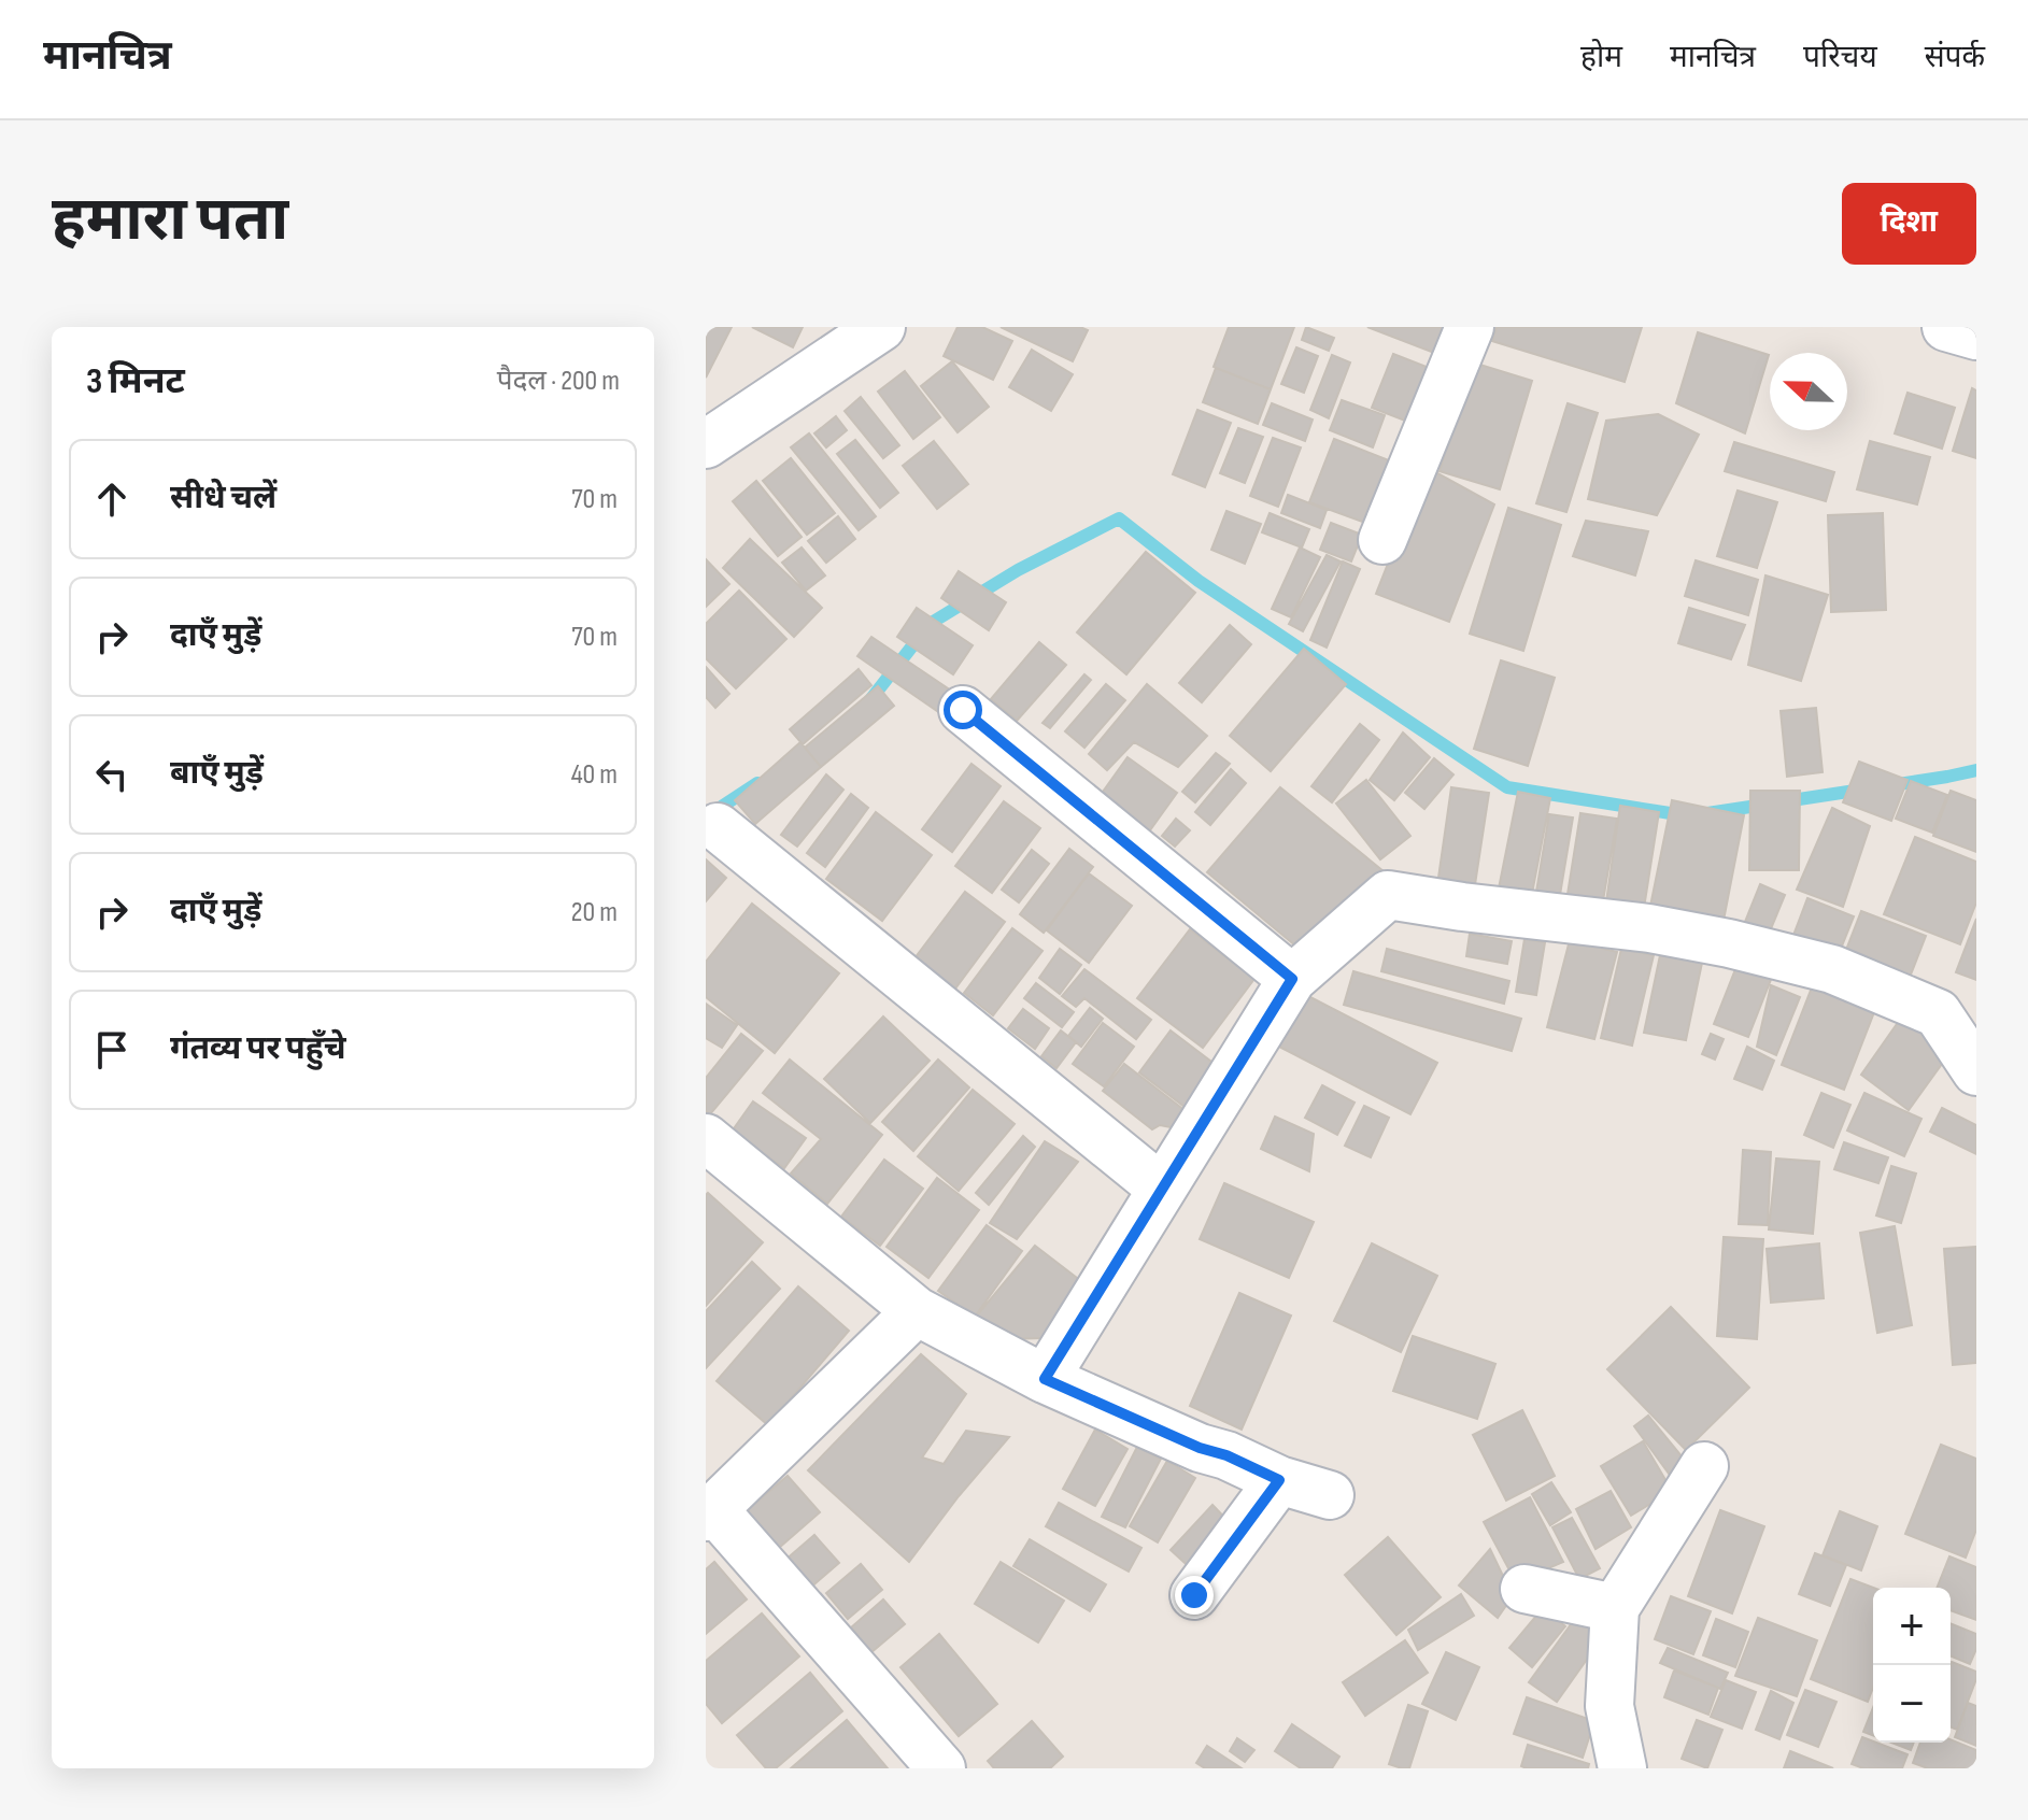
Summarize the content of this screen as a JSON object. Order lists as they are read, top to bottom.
{
  "north": "left",
  "page": {
    "header": "मानचित्र",
    "nav": [
      "होम",
      "मानचित्र",
      "परिचय",
      "संपर्क"
    ],
    "buttons": "दिशा",
    "title": "हमारा पता",
    "heading": ["3 मिनट", "पैदल · 200 m"],
    "list": [
      ["सीधे चलें", "70 m"],
      ["दाएँ मुड़ें", "70 m"],
      ["बाएँ मुड़ें", "40 m"],
      ["दाएँ मुड़ें", "20 m"],
      "गंतव्य पर पहुँचे"
    ],
    "map_buttons": ["+", "−"]
  }
}
